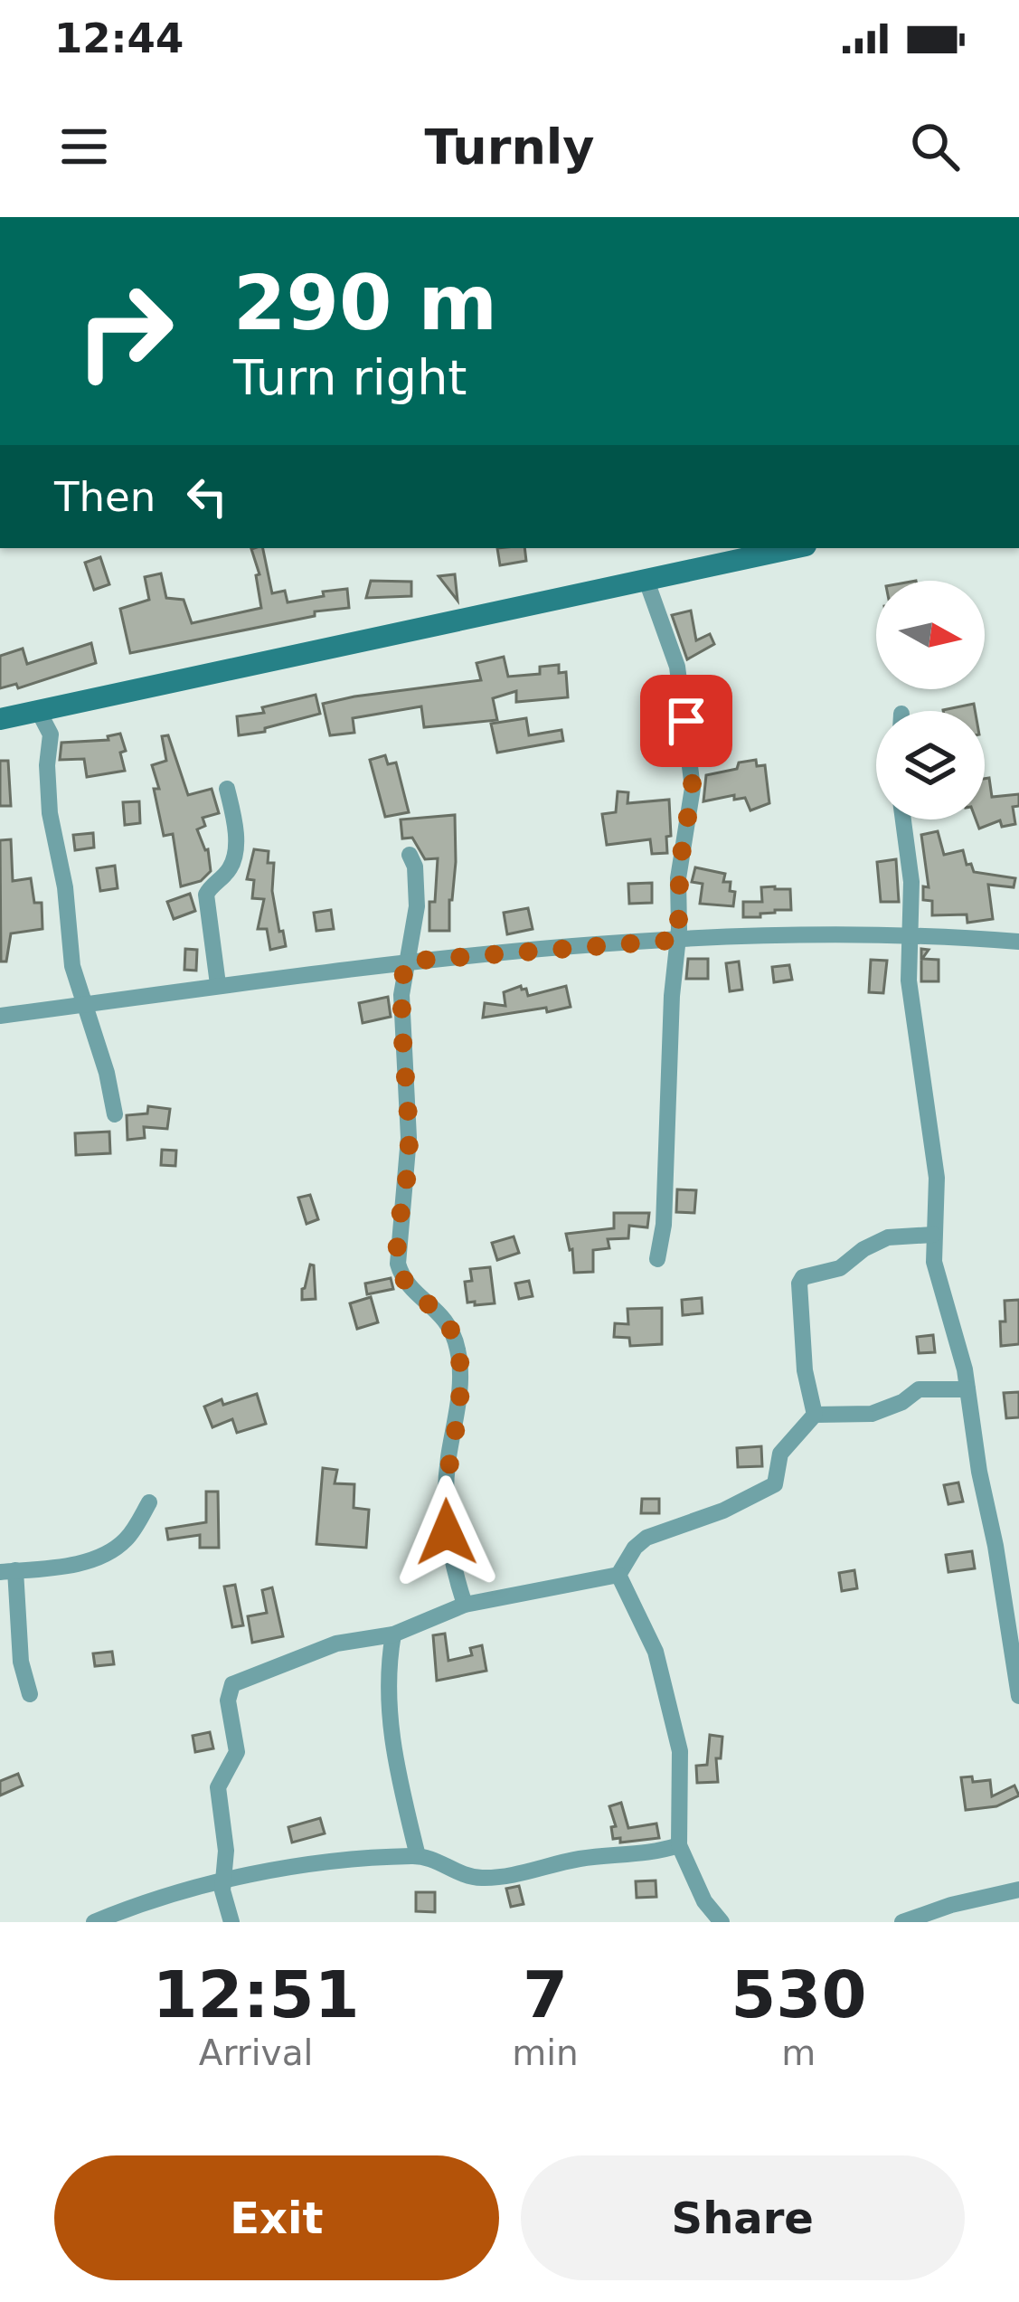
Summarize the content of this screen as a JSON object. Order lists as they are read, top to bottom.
{
  "north": "right",
  "page": {
    "status": "12:44",
    "header": "Turnly",
    "turn": ["290 m", "Turn right"],
    "then": "Then",
    "eta": [
      "12:51",
      "Arrival",
      "7",
      "min",
      "530",
      "m"
    ],
    "buttons": ["Exit", "Share"]
  }
}
